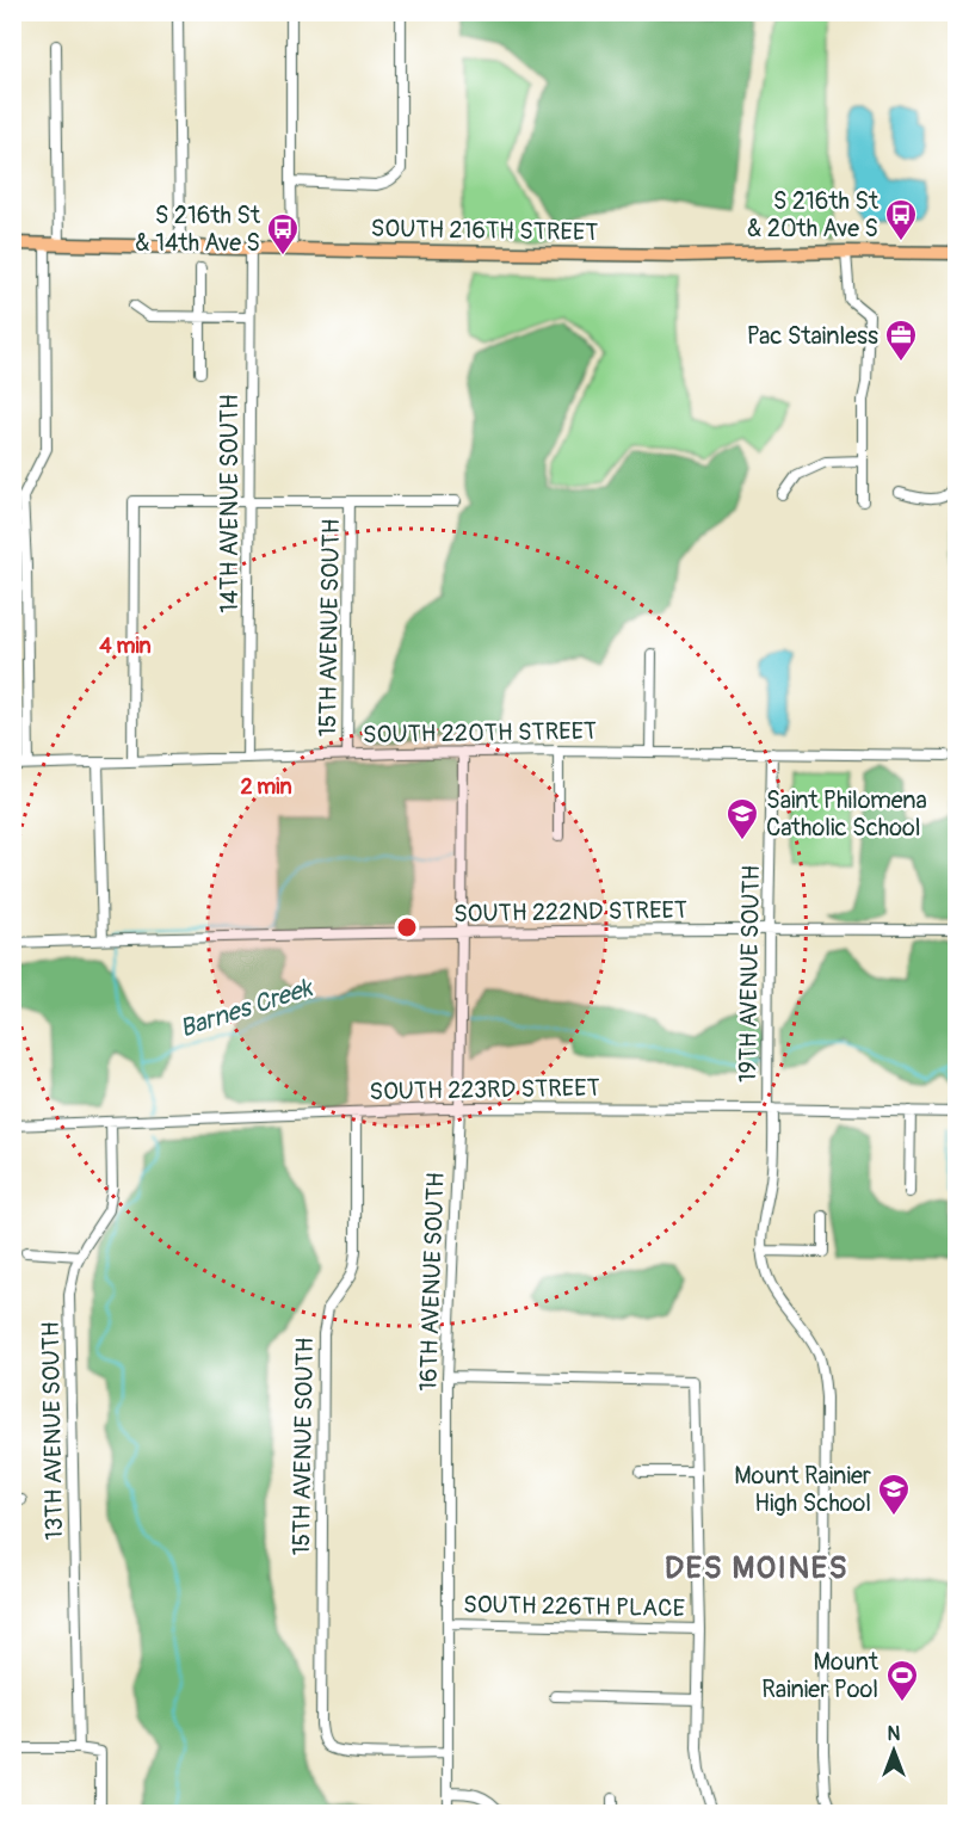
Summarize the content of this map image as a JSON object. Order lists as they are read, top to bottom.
{
  "streets": {
    "main road": ["SOUTH 216TH STREET"],
    "street": [
      "14TH AVENUE SOUTH",
      "15TH AVENUE SOUTH",
      "SOUTH 220TH STREET",
      "SOUTH 222ND STREET",
      "19TH AVENUE SOUTH",
      "SOUTH 223RD STREET",
      "16TH AVENUE SOUTH",
      "13TH AVENUE SOUTH",
      "SOUTH 226TH PLACE"
    ]
  },
  "crossings": [
    ["SOUTH 216TH STREET", "14TH AVENUE SOUTH"],
    ["14TH AVENUE SOUTH", "SOUTH 220TH STREET"],
    ["15TH AVENUE SOUTH", "SOUTH 220TH STREET"],
    ["15TH AVENUE SOUTH", "SOUTH 223RD STREET"],
    ["15TH AVENUE SOUTH", "16TH AVENUE SOUTH"],
    ["SOUTH 220TH STREET", "19TH AVENUE SOUTH"],
    ["SOUTH 220TH STREET", "16TH AVENUE SOUTH"],
    ["SOUTH 222ND STREET", "19TH AVENUE SOUTH"],
    ["SOUTH 222ND STREET", "16TH AVENUE SOUTH"],
    ["19TH AVENUE SOUTH", "SOUTH 223RD STREET"],
    ["SOUTH 223RD STREET", "16TH AVENUE SOUTH"],
    ["SOUTH 223RD STREET", "13TH AVENUE SOUTH"],
    ["16TH AVENUE SOUTH", "SOUTH 226TH PLACE"]
  ],
  "districts": ["DES MOINES"],
  "water": ["Barnes Creek"],
  "places": {
    "bus stop": ["S 216th St & 20th Ave S", "S 216th St & 14th Ave S"],
    "office": ["Pac Stainless"],
    "school or university": ["Saint Philomena Catholic School", "Mount Rainier High School"],
    "sports": ["Mount Rainier Pool"]
  },
  "north": "top",
  "rings": ["4 min", "2 min"]
}
